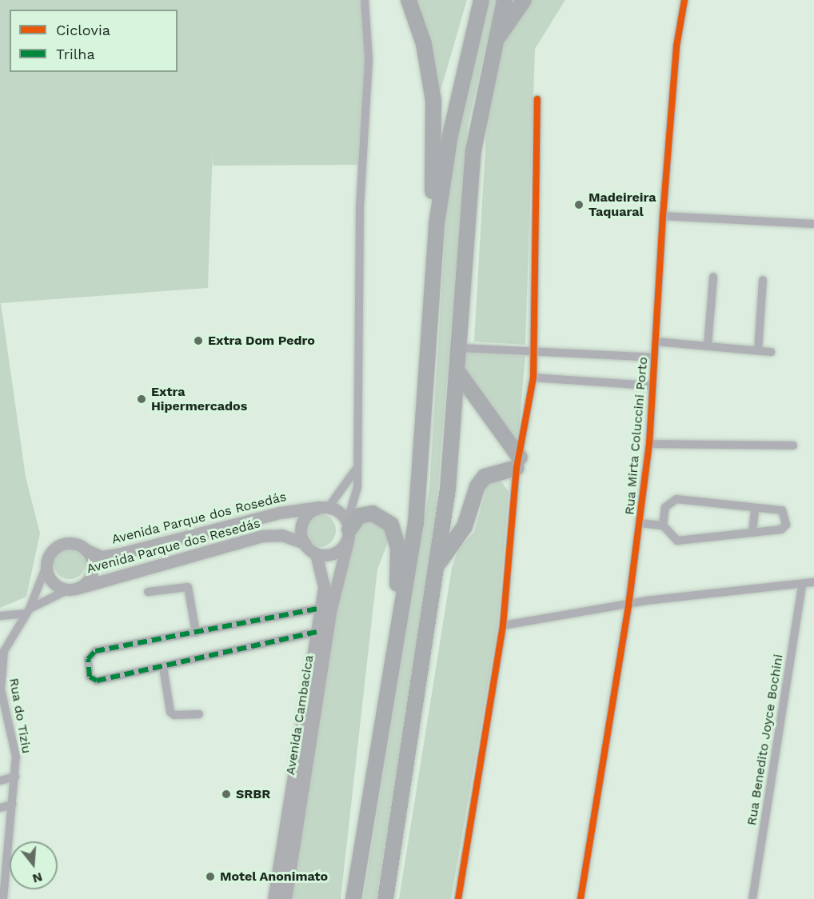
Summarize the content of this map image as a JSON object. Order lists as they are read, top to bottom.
{
  "streets": {
    "street": [
      "Rua Mirta Coluccini Porto",
      "Avenida Parque dos Rosedás",
      "Avenida Parque dos Resedás",
      "Avenida Cambacica",
      "Rua do Tiziu",
      "Rua Benedito Joyce Bochini"
    ]
  },
  "crossings": [
    ["Avenida Parque dos Rosedás", "Avenida Parque dos Resedás"],
    ["Avenida Parque dos Rosedás", "Avenida Cambacica"],
    ["Avenida Parque dos Rosedás", "Rua do Tiziu"],
    ["Avenida Parque dos Resedás", "Avenida Cambacica"],
    ["Avenida Parque dos Resedás", "Rua do Tiziu"]
  ],
  "places": [
    "Madeireira Taquaral",
    "Extra Dom Pedro",
    "Extra Hipermercados",
    "SRBR",
    "Motel Anonimato"
  ],
  "legend": ["Ciclovia", "Trilha"],
  "north": "bottom"
}
